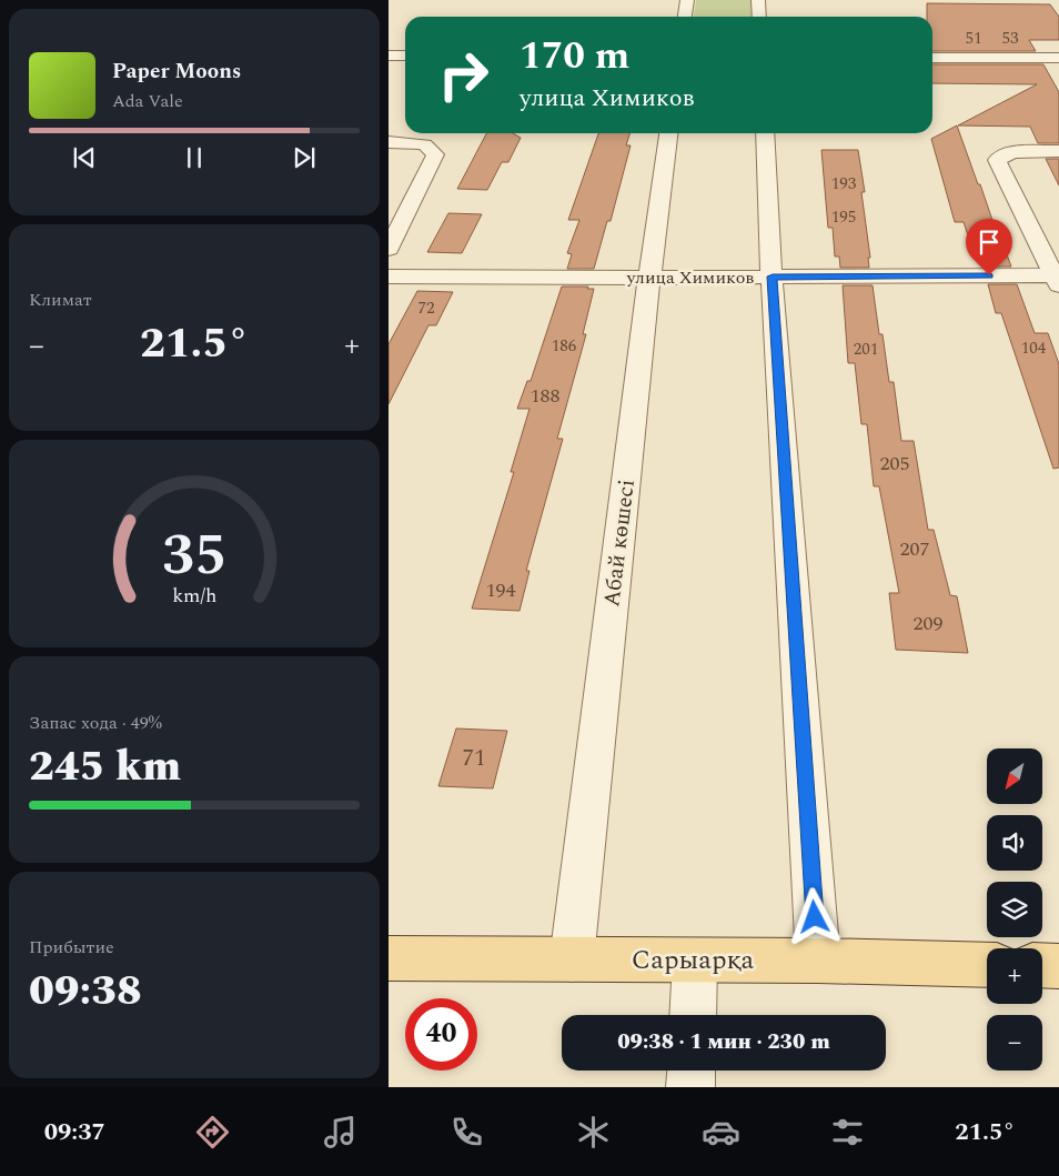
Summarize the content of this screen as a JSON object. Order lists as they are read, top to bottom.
{
  "streets": {
    "main road": ["Сарыарқа"],
    "street": ["улица Химиков", "Абай көшесі"]
  },
  "crossings": [
    ["улица Химиков", "Абай көшесі"],
    ["Абай көшесі", "Сарыарқа"]
  ],
  "house_numbers": [
    "51",
    "53",
    "193",
    "195",
    "72",
    "186",
    "104",
    "201",
    "188",
    "205",
    "207",
    "194",
    "209",
    "71"
  ],
  "north": "bottom left",
  "page": {
    "turn": ["170 m", "улица Химиков"],
    "song": ["Paper Moons", "Ada Vale"],
    "tile": [
      "Климат",
      ["Запас хода · 49%", "245 km"],
      ["Прибытие", "09:38"]
    ],
    "heat": ["−", "21.5°", "+"],
    "map_buttons": ["+", "−"],
    "limit": "40",
    "trip": "09:38 · 1 мин · 230 m",
    "tabs": ["09:37", "21.5°"],
    "gauge": ["35", "km/h"]
  }
}
